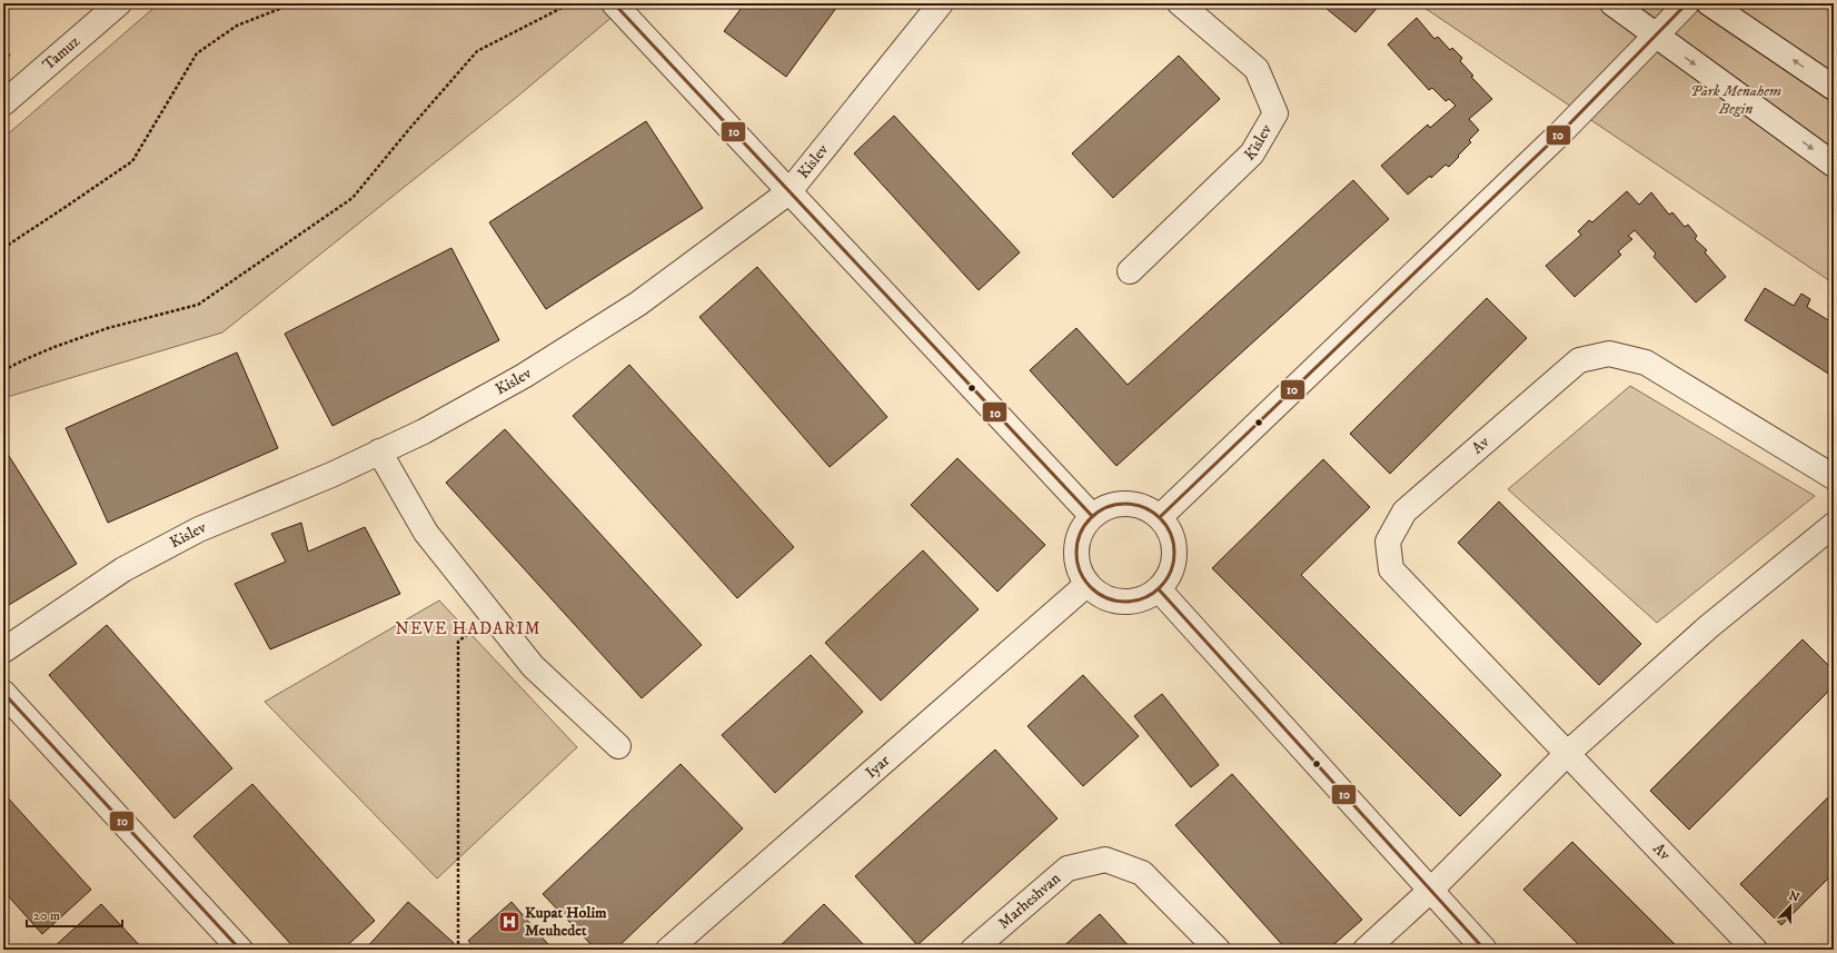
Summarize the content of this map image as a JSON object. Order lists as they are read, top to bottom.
{
  "streets": {
    "street": [
      "Tamuz",
      "Kislev",
      "Av",
      "Iyar",
      "Marheshvan"
    ]
  },
  "districts": ["NEVE HADARIM"],
  "parks": ["Park Menahem Begin"],
  "places": {
    "hospital": ["Kupat Holim Meuhedet"]
  },
  "lines": ["transit line 10"],
  "scale_bar": "20 m",
  "north": "top"
}
